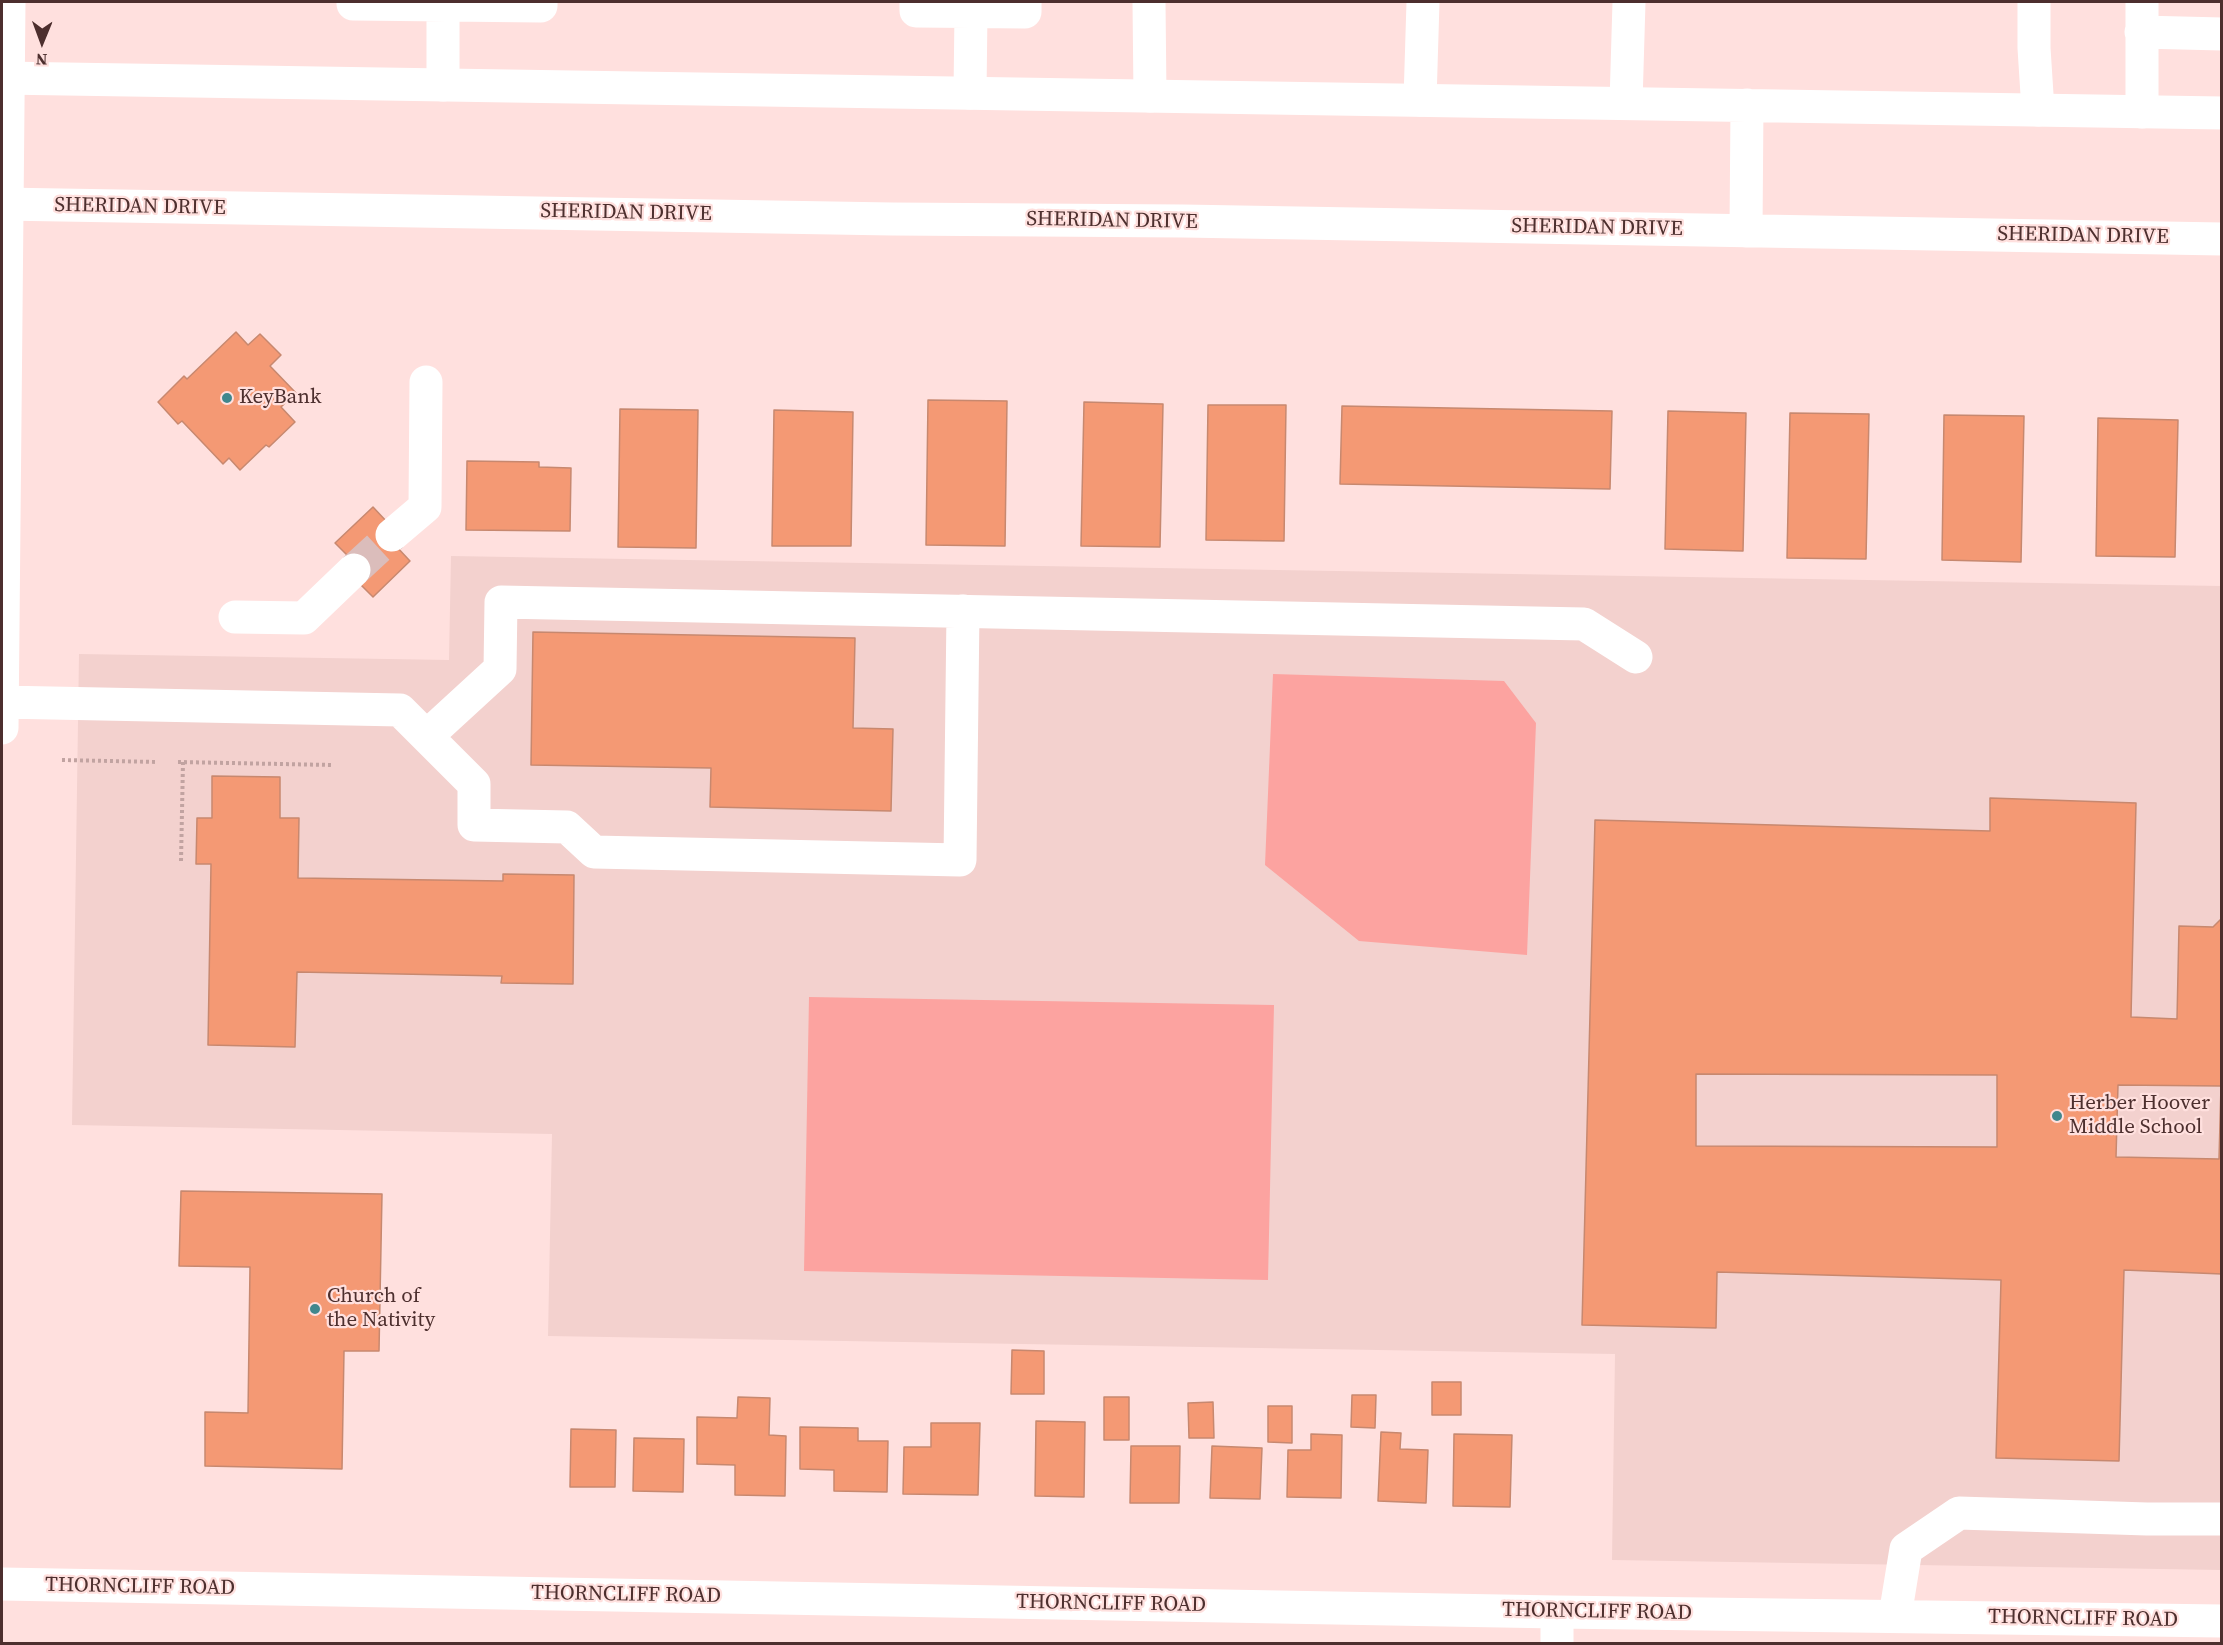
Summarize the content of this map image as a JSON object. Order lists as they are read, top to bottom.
{
  "streets": {
    "main road": ["SHERIDAN DRIVE", "THORNCLIFF ROAD"]
  },
  "places": ["KeyBank", "Herber Hoover Middle School", "Church of the Nativity"],
  "north": "bottom"
}
